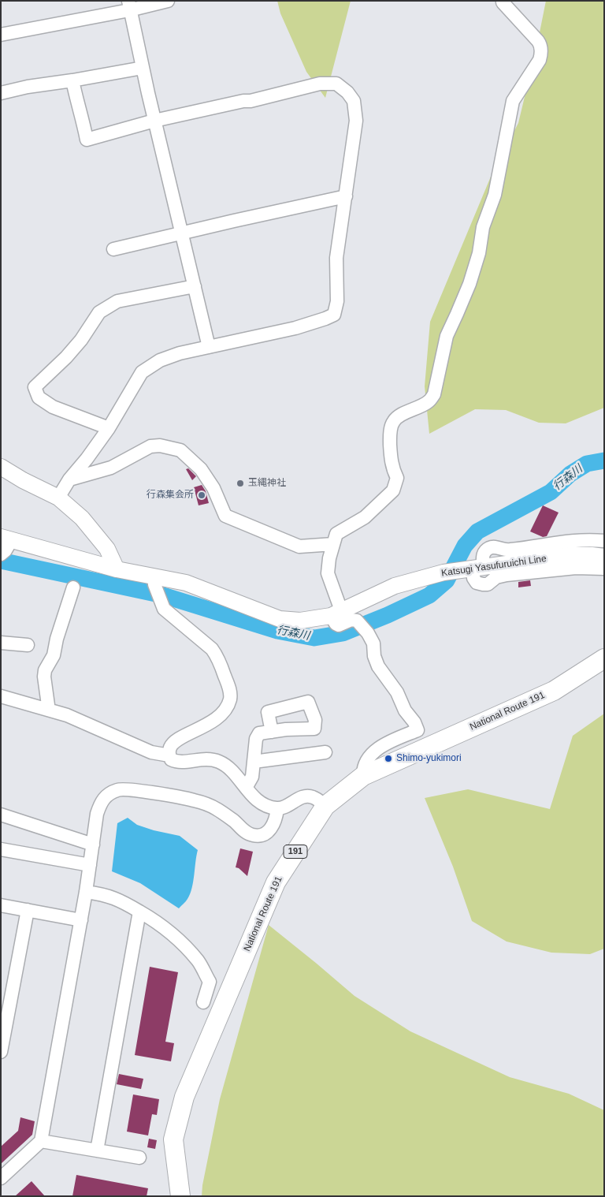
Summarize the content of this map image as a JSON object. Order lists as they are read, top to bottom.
{
  "streets": {
    "highway": ["National Route 191", "191"],
    "main road": ["Katsugi Yasufuruichi Line"]
  },
  "water": ["行森川"],
  "places": ["玉縄神社", "行森集会所", "Shimo-yukimori"]
}
